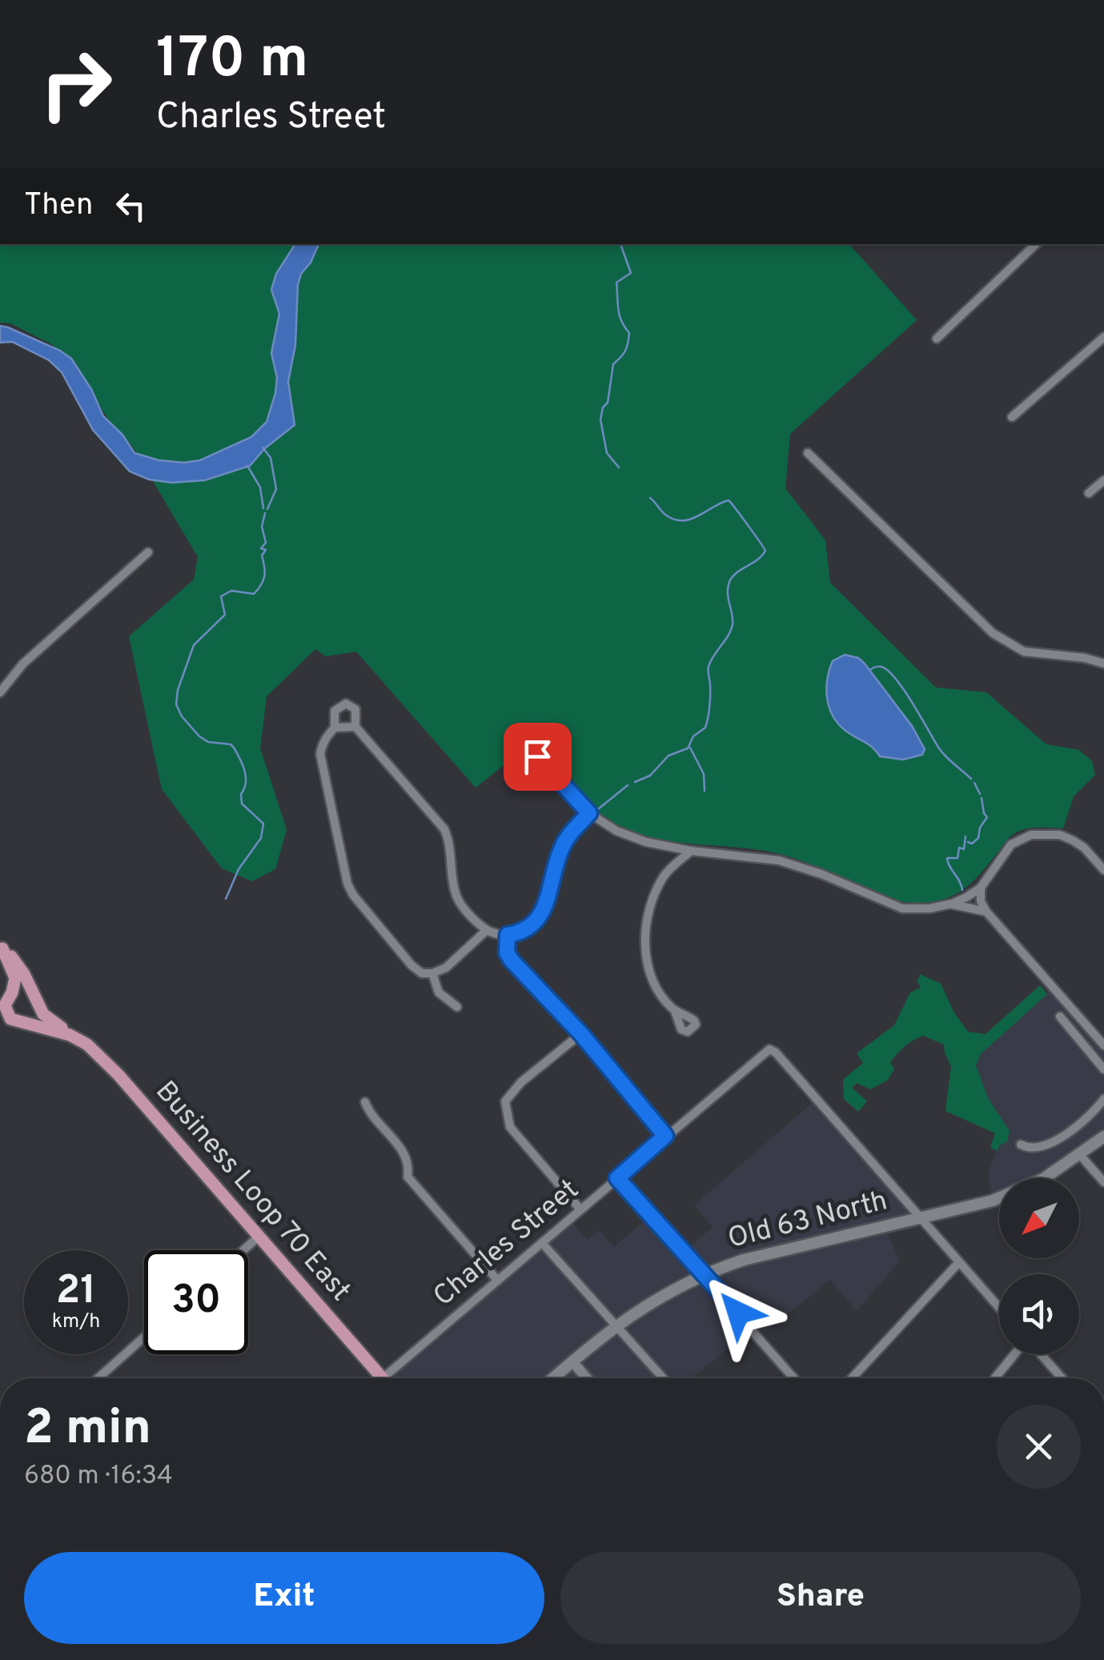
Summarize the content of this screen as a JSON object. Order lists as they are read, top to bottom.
{
  "streets": {
    "main road": ["Business Loop 70 East", "Old 63 North"],
    "street": ["Charles Street"]
  },
  "crossings": [
    ["Old 63 North", "Charles Street"]
  ],
  "north": "bottom left",
  "page": {
    "turn": ["170 m", "Charles Street"],
    "then": "Then",
    "speed": "21 km/h",
    "limit": "30",
    "heading": ["2 min", "680 m · 16:34"],
    "buttons": ["Exit", "Share"]
  }
}
